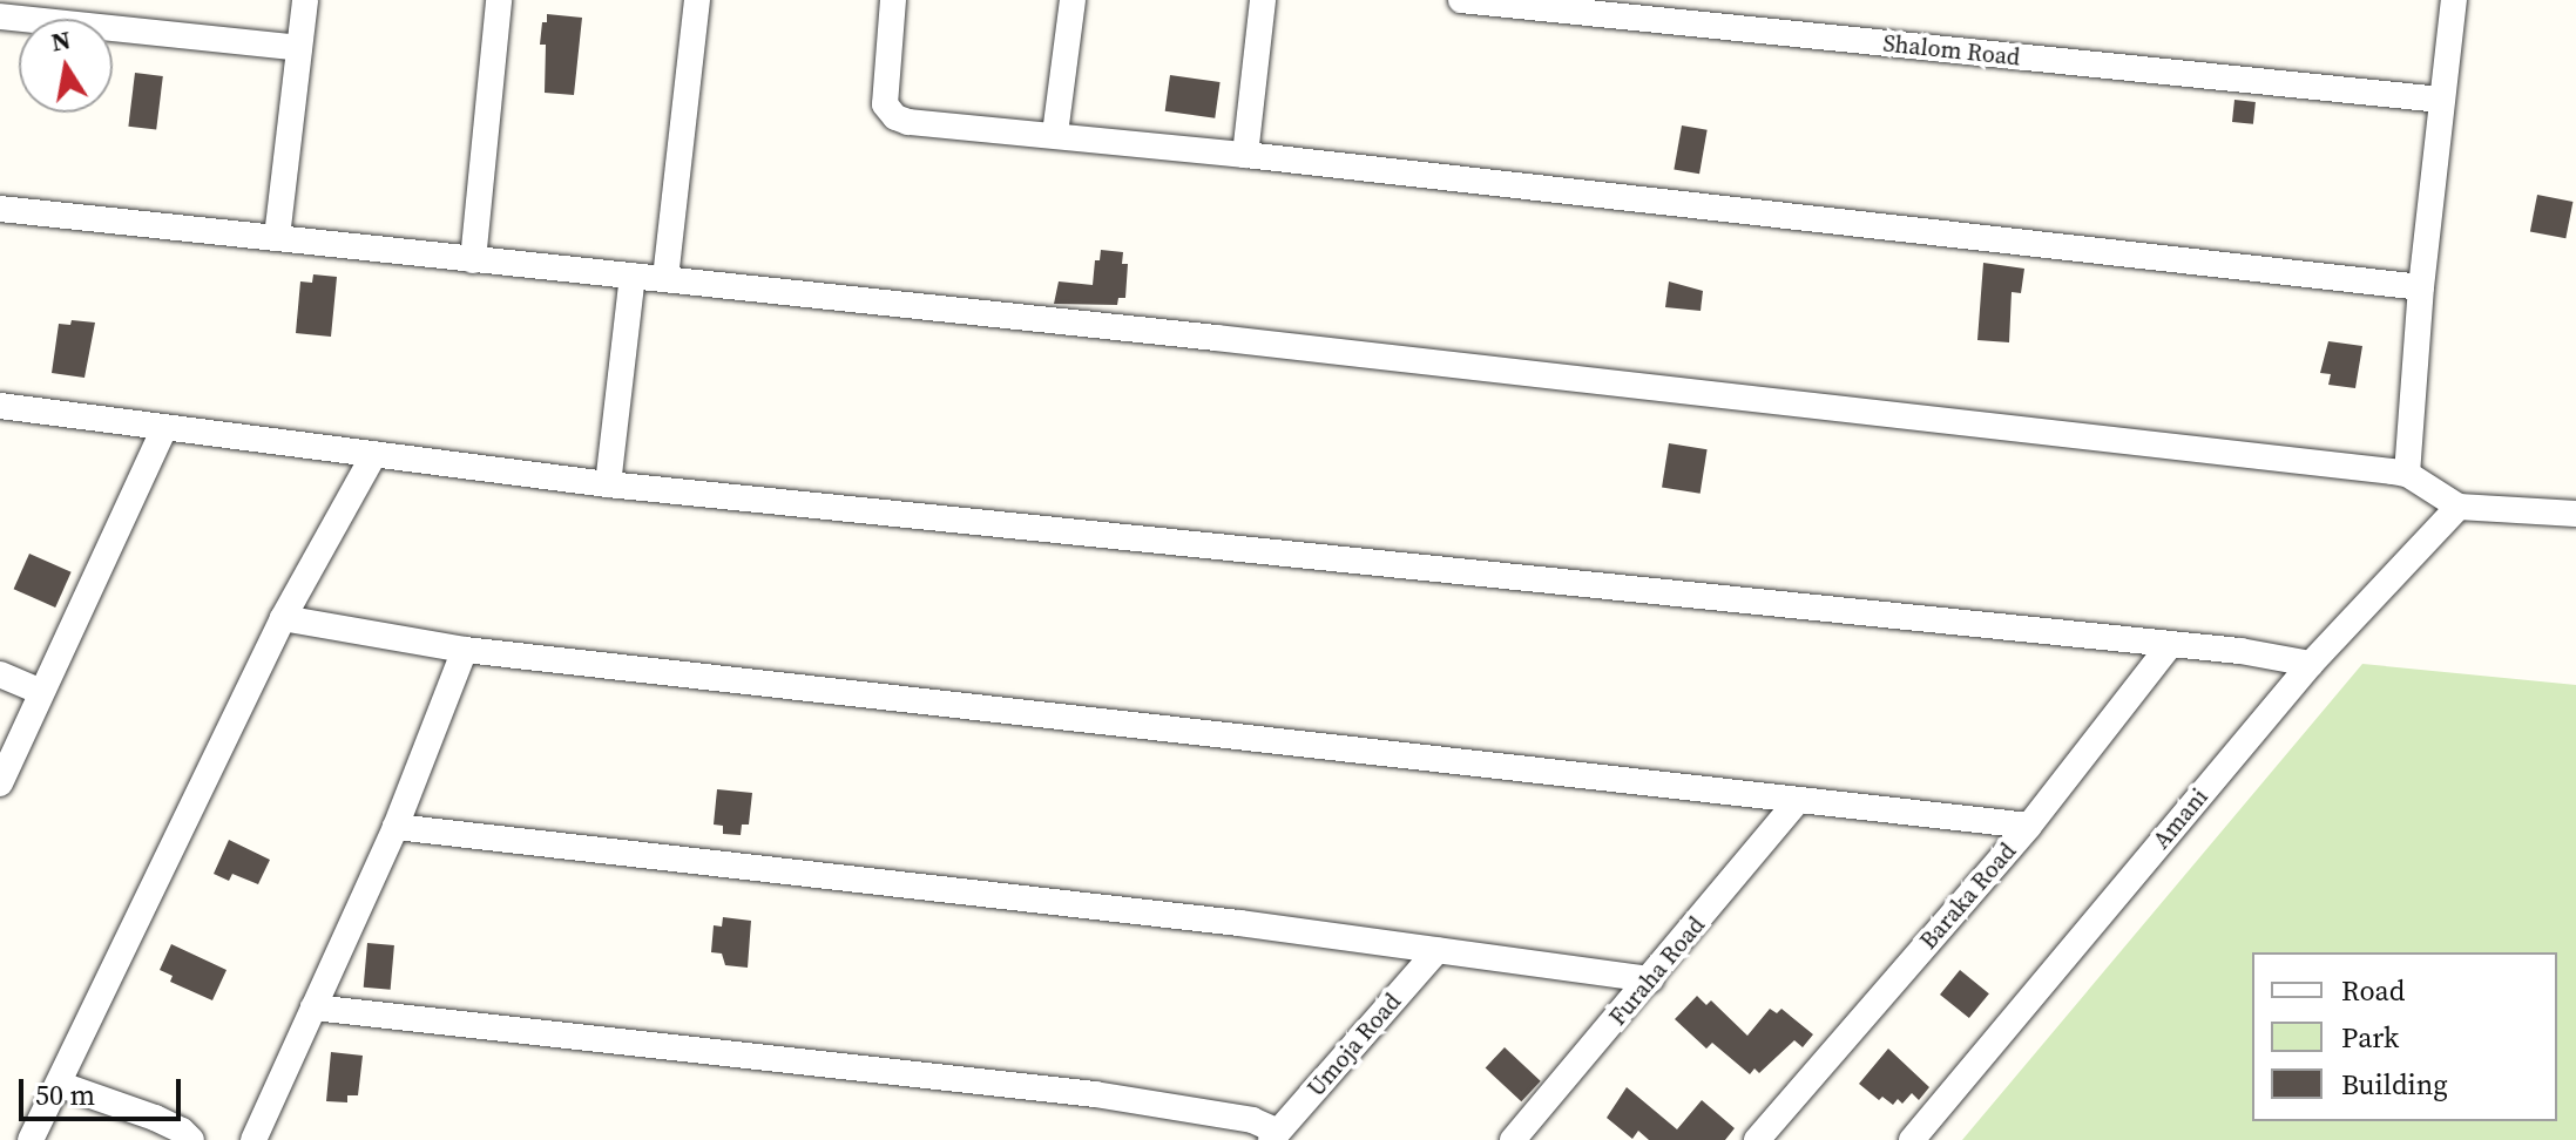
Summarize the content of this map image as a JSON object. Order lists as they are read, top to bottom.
{
  "streets": {
    "street": [
      "Shalom Road",
      "Amani",
      "Baraka Road",
      "Furaha Road",
      "Umoja Road"
    ]
  },
  "legend": ["Road", "Park", "Building"],
  "scale_bar": "50 m",
  "north": "top"
}
